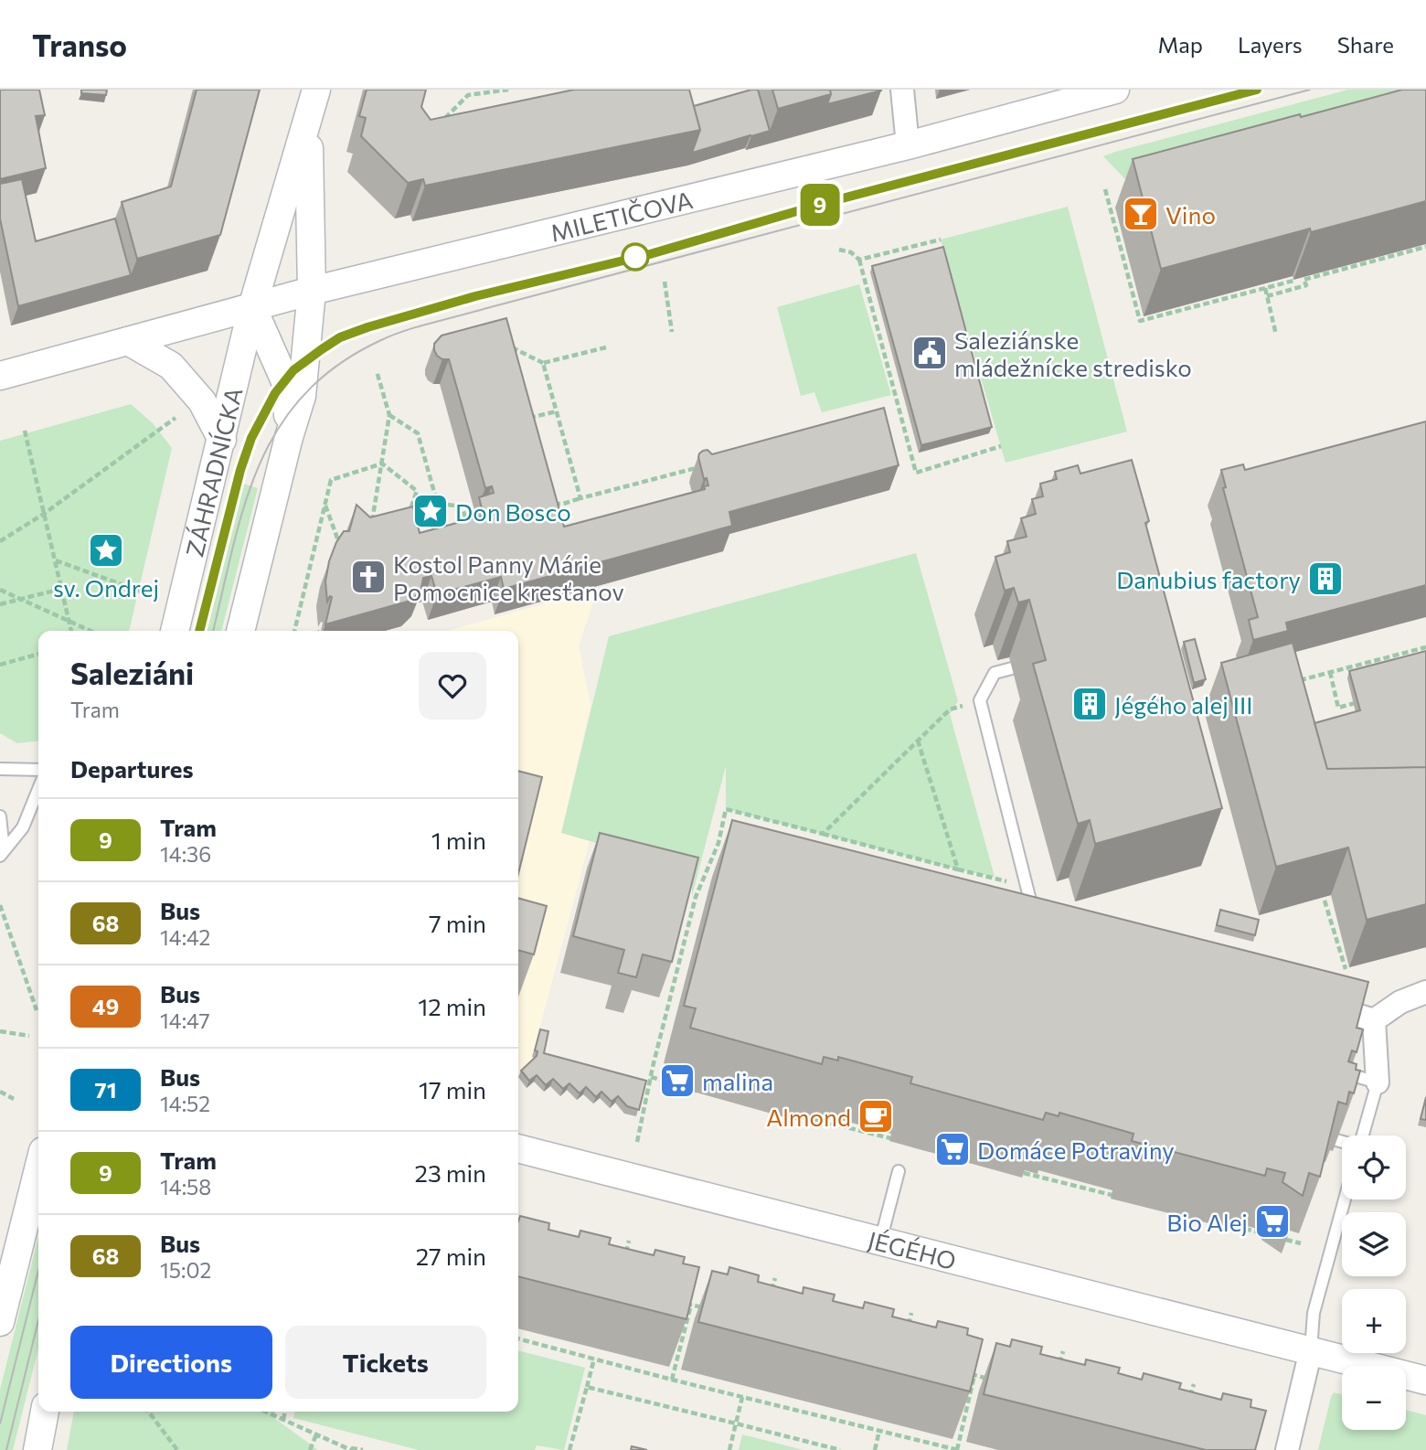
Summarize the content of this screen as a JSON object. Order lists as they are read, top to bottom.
{
  "streets": {
    "street": ["MILETIČOVA", "ZÁHRADNÍCKA", "JÉGÉHO"]
  },
  "crossings": [
    ["MILETIČOVA", "ZÁHRADNÍCKA"]
  ],
  "places": {
    "bar": ["Vino"],
    "public building": ["Saleziánske mládežnícke stredisko"],
    "place": ["Don Bosco", "sv. Ondrej"],
    "church": ["Kostol Panny Márie Pomocnice kresťanov"],
    "building": ["Danubius factory", "Jégého alej III"],
    "supermarket": ["malina", "Domáce Potraviny", "Bio Alej"],
    "cafe": ["Almond"]
  },
  "lines": ["tram line 9"],
  "page": {
    "header": "Transo",
    "nav": ["Map", "Layers", "Share"],
    "on_map": "9",
    "heading": [
      ["Saleziáni", "Tram"],
      "Departures"
    ],
    "list": [
      {
        "mark": "9",
        "name": "Tram",
        "note": "14:36",
        "value": "1 min"
      },
      {
        "mark": "68",
        "name": "Bus",
        "note": "14:42",
        "value": "7 min"
      },
      {
        "mark": "49",
        "name": "Bus",
        "note": "14:47",
        "value": "12 min"
      },
      {
        "mark": "71",
        "name": "Bus",
        "note": "14:52",
        "value": "17 min"
      },
      {
        "mark": "9",
        "name": "Tram",
        "note": "14:58",
        "value": "23 min"
      },
      {
        "mark": "68",
        "name": "Bus",
        "note": "15:02",
        "value": "27 min"
      }
    ],
    "map_buttons": ["+", "−"],
    "buttons": ["Directions", "Tickets"]
  }
}
